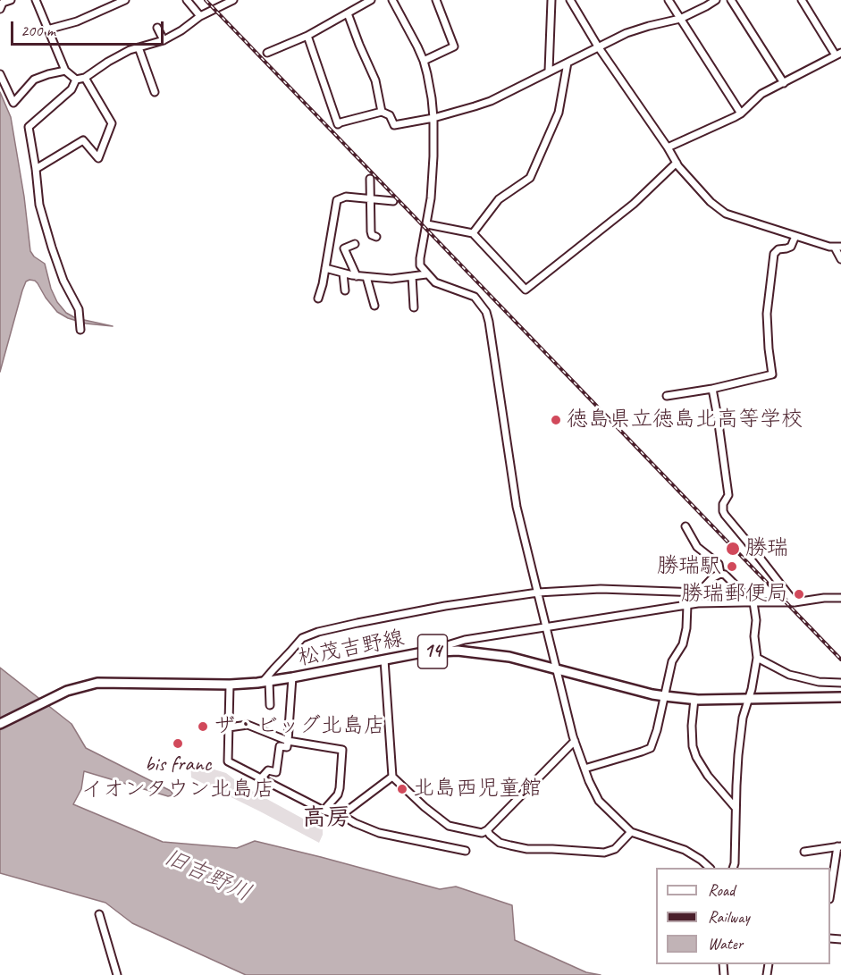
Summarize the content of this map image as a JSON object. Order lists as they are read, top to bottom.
{
  "streets": {
    "main road": ["松茂吉野線", "14"]
  },
  "districts": ["高房"],
  "water": ["旧吉野川"],
  "places": [
    "徳島県立徳島北高等学校",
    "勝瑞",
    "勝瑞駅",
    "勝瑞郵便局",
    "ザ・ビッグ北島店",
    "bis franc イオンタウン北島店",
    "北島西児童館"
  ],
  "legend": ["Road", "Railway", "Water"],
  "scale_bar": "200 m"
}
